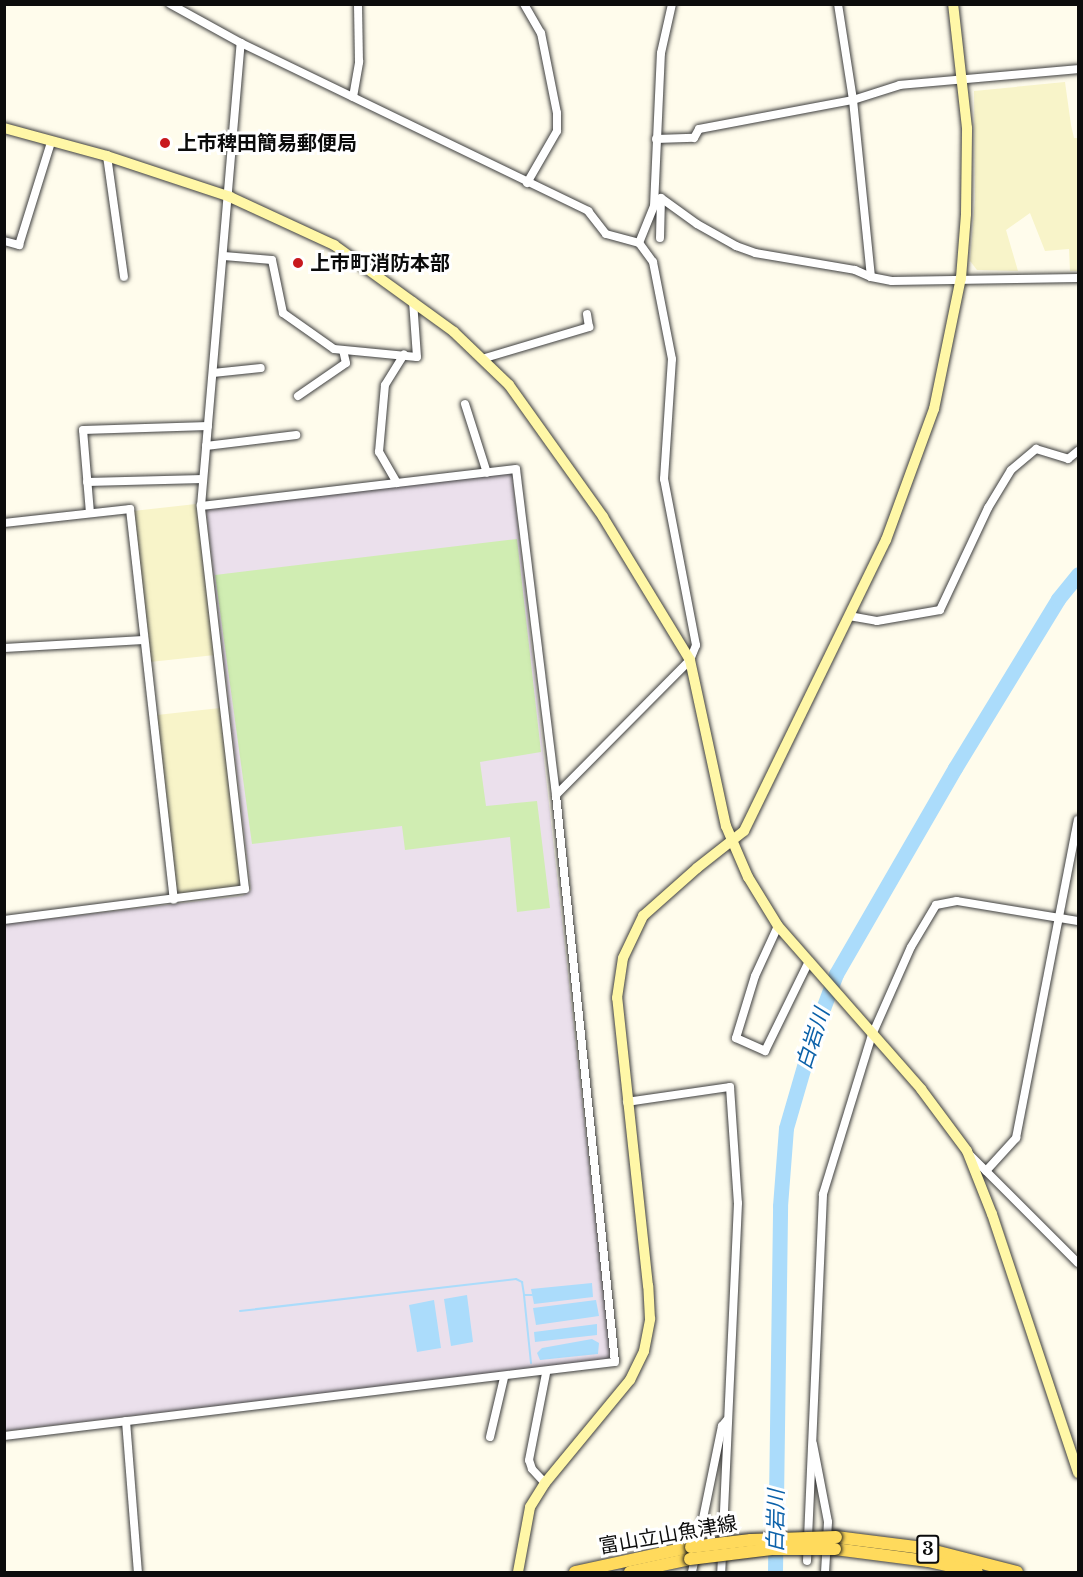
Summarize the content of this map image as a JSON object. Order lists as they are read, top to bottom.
{
  "streets": {
    "main road": ["富山立山魚津線", "3"]
  },
  "water": ["白岩川"],
  "places": ["上市稗田簡易郵便局", "上市町消防本部"]
}
